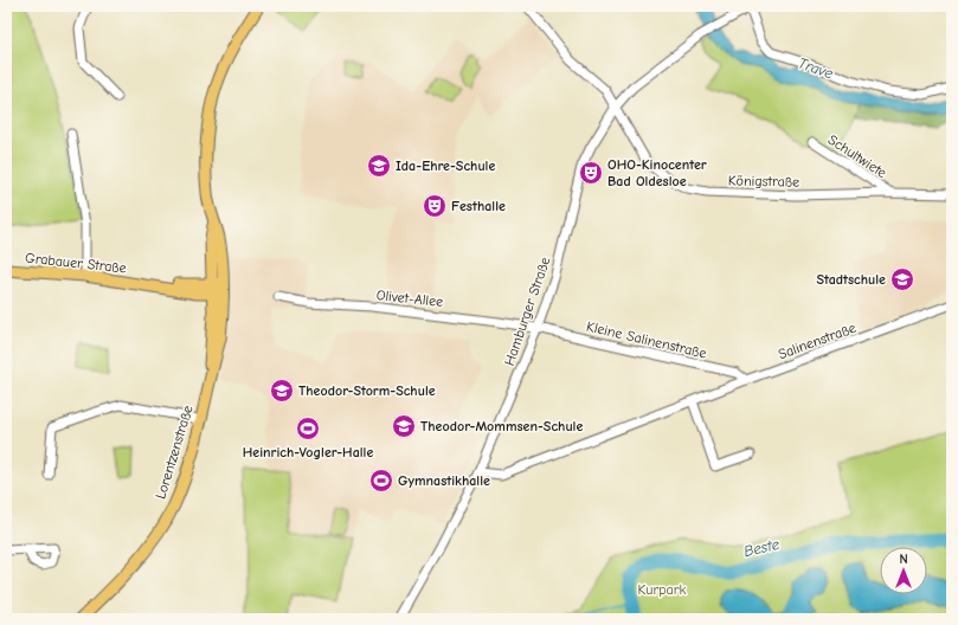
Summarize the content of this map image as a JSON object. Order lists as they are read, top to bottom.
{
  "streets": {
    "main road": ["Grabauer Straße", "Lorentzenstraße"],
    "street": [
      "Schultwiete",
      "Königstraße",
      "Olivet-Allee",
      "Hamburger Straße",
      "Kleine Salinenstraße",
      "Salinenstraße"
    ]
  },
  "crossings": [
    ["Schultwiete", "Königstraße"],
    ["Königstraße", "Hamburger Straße"],
    ["Grabauer Straße", "Lorentzenstraße"],
    ["Olivet-Allee", "Hamburger Straße"],
    ["Olivet-Allee", "Kleine Salinenstraße"],
    ["Hamburger Straße", "Kleine Salinenstraße"],
    ["Hamburger Straße", "Salinenstraße"],
    ["Kleine Salinenstraße", "Salinenstraße"]
  ],
  "water": ["Trave", "Beste"],
  "parks": ["Kurpark"],
  "places": {
    "school or university": [
      "Ida-Ehre-Schule",
      "Stadtschule",
      "Theodor-Storm-Schule",
      "Theodor-Mommsen-Schule"
    ],
    "theatre": ["OHO-Kinocenter Bad Oldesloe", "Festhalle"],
    "sports": ["Heinrich-Vogler-Halle", "Gymnastikhalle"]
  },
  "north": "top"
}
